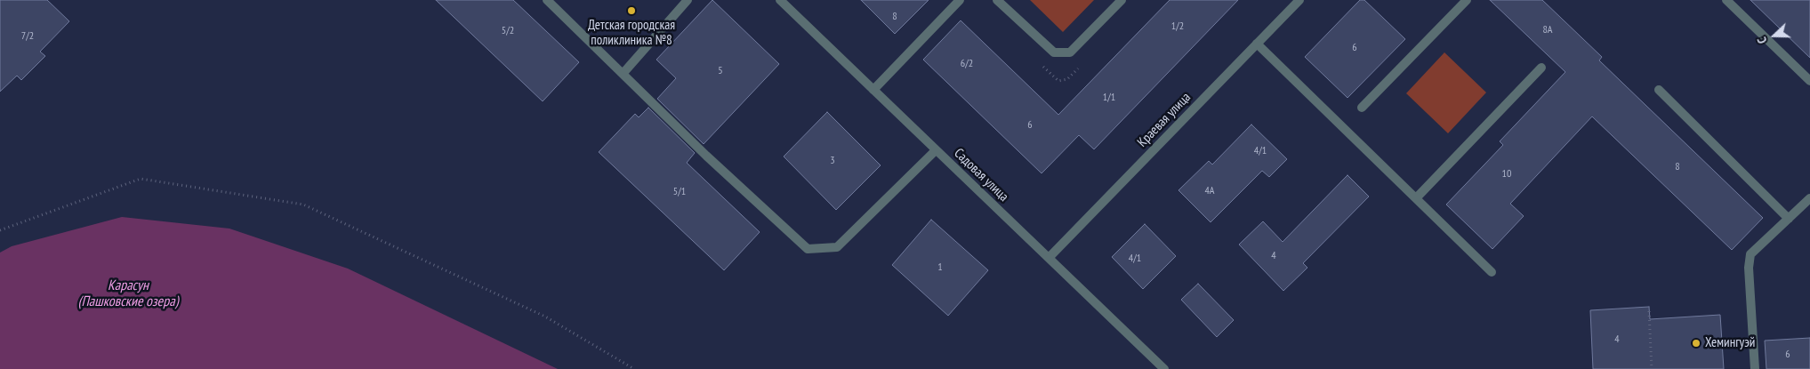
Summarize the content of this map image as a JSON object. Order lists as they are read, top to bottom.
{
  "streets": {
    "street": ["Краевая улица", "Садовая улица"]
  },
  "crossings": [
    ["Краевая улица", "Садовая улица"]
  ],
  "water": ["Карасун (Пашковские озера)"],
  "places": ["Детская городская поликлиника №8", "Хемингуэй"],
  "house_numbers": [
    "8",
    "1/2",
    "8А",
    "5/2",
    "7/2",
    "6",
    "6/2",
    "5",
    "1/1",
    "6",
    "4/1",
    "3",
    "8",
    "10",
    "4А",
    "5/1",
    "4",
    "4/1",
    "1",
    "4",
    "6"
  ],
  "north": "left"
}
